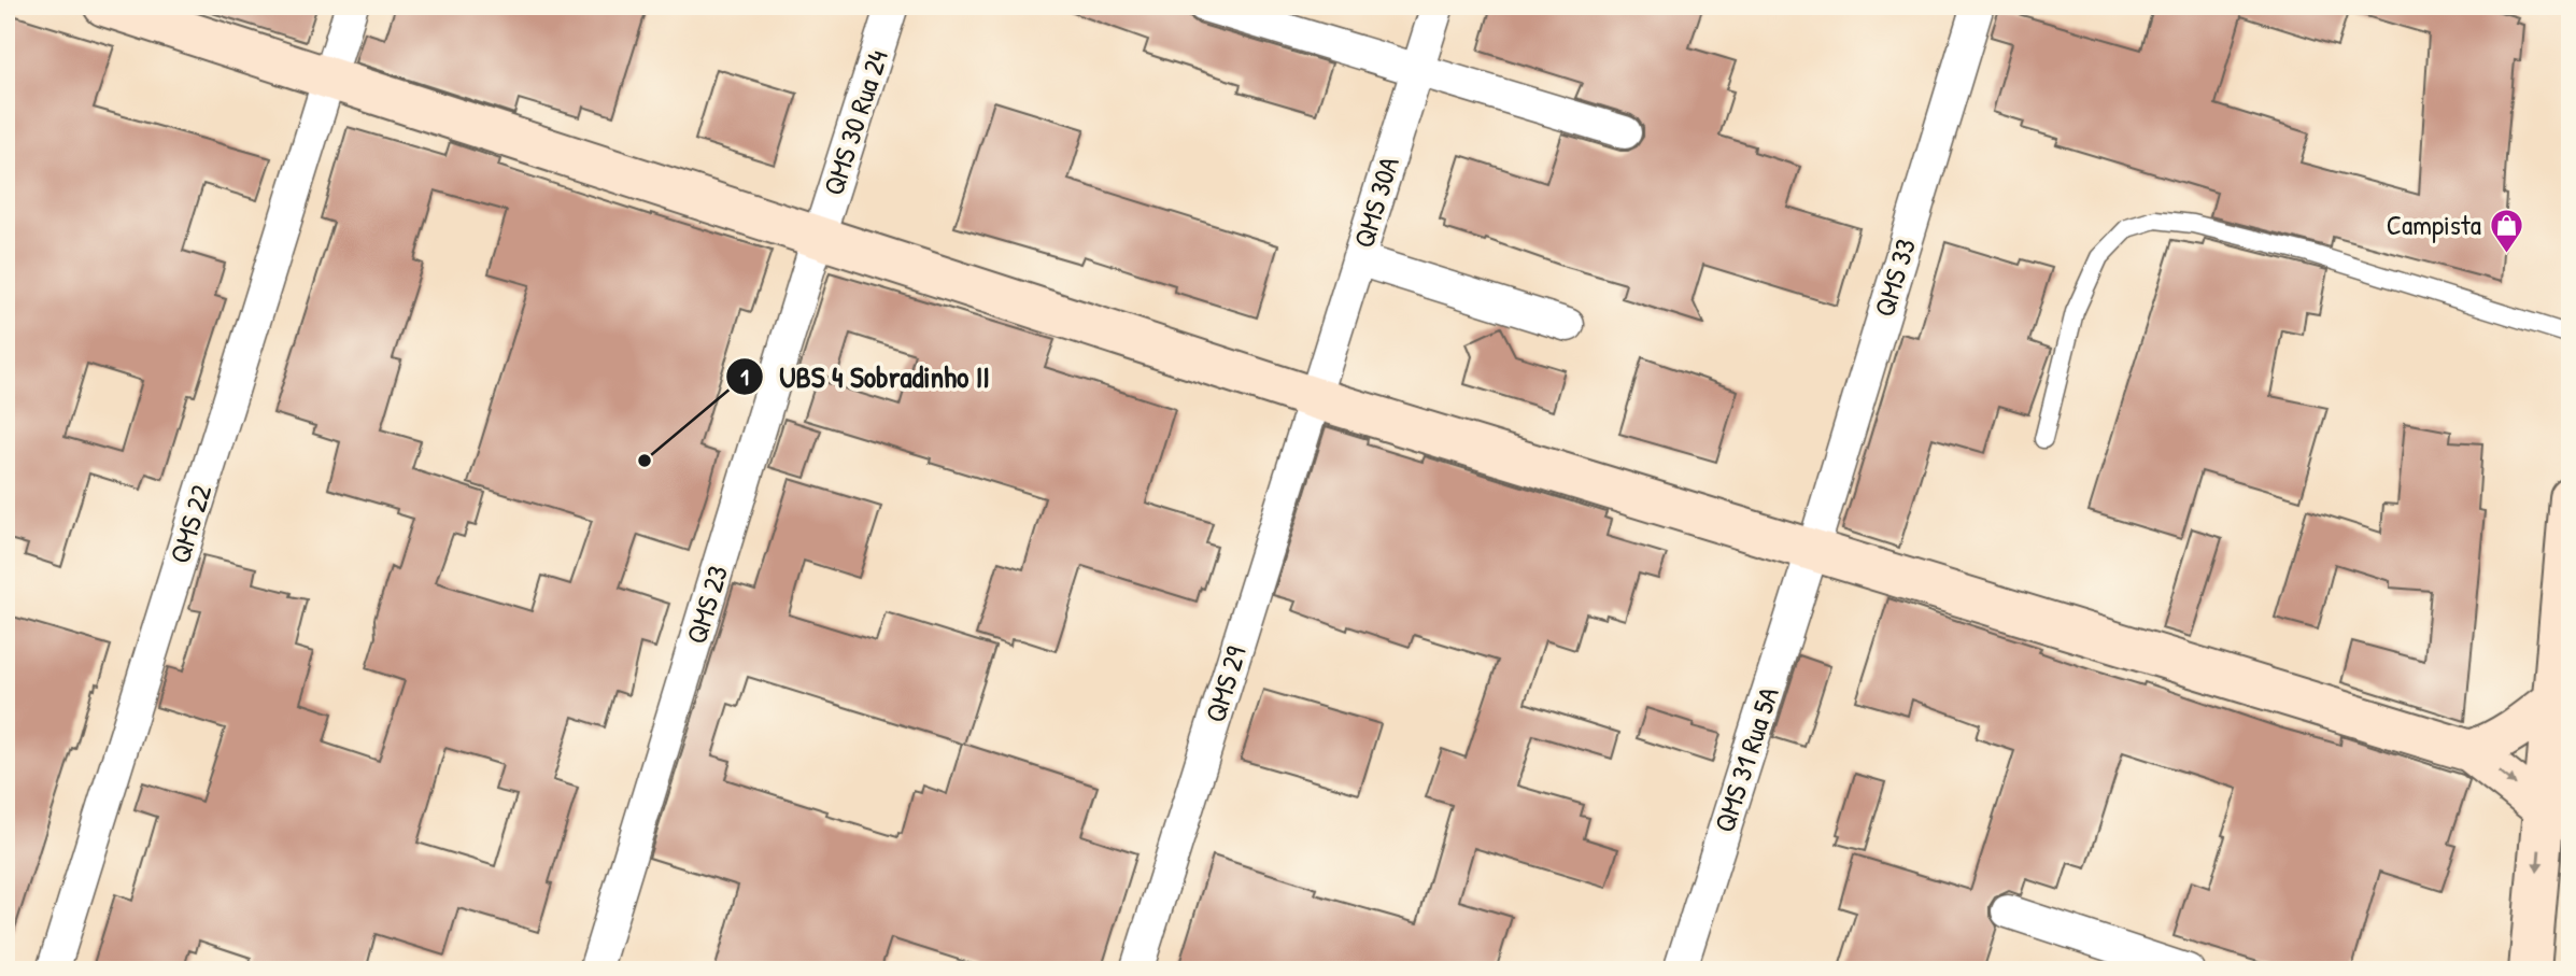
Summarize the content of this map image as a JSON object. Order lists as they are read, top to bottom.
{
  "streets": {
    "street": [
      "QMS 30 Rua 24",
      "QMS 30A",
      "QMS 33",
      "QMS 22",
      "QMS 23",
      "QMS 29",
      "QMS 31 Rua 5A"
    ]
  },
  "crossings": [
    ["QMS 30 Rua 24", "QMS 23"],
    ["QMS 30A", "QMS 29"],
    ["QMS 33", "QMS 31 Rua 5A"]
  ],
  "places": {
    "shop": ["Campista"],
    "other": ["UBS 4 Sobradinho II"]
  }
}
